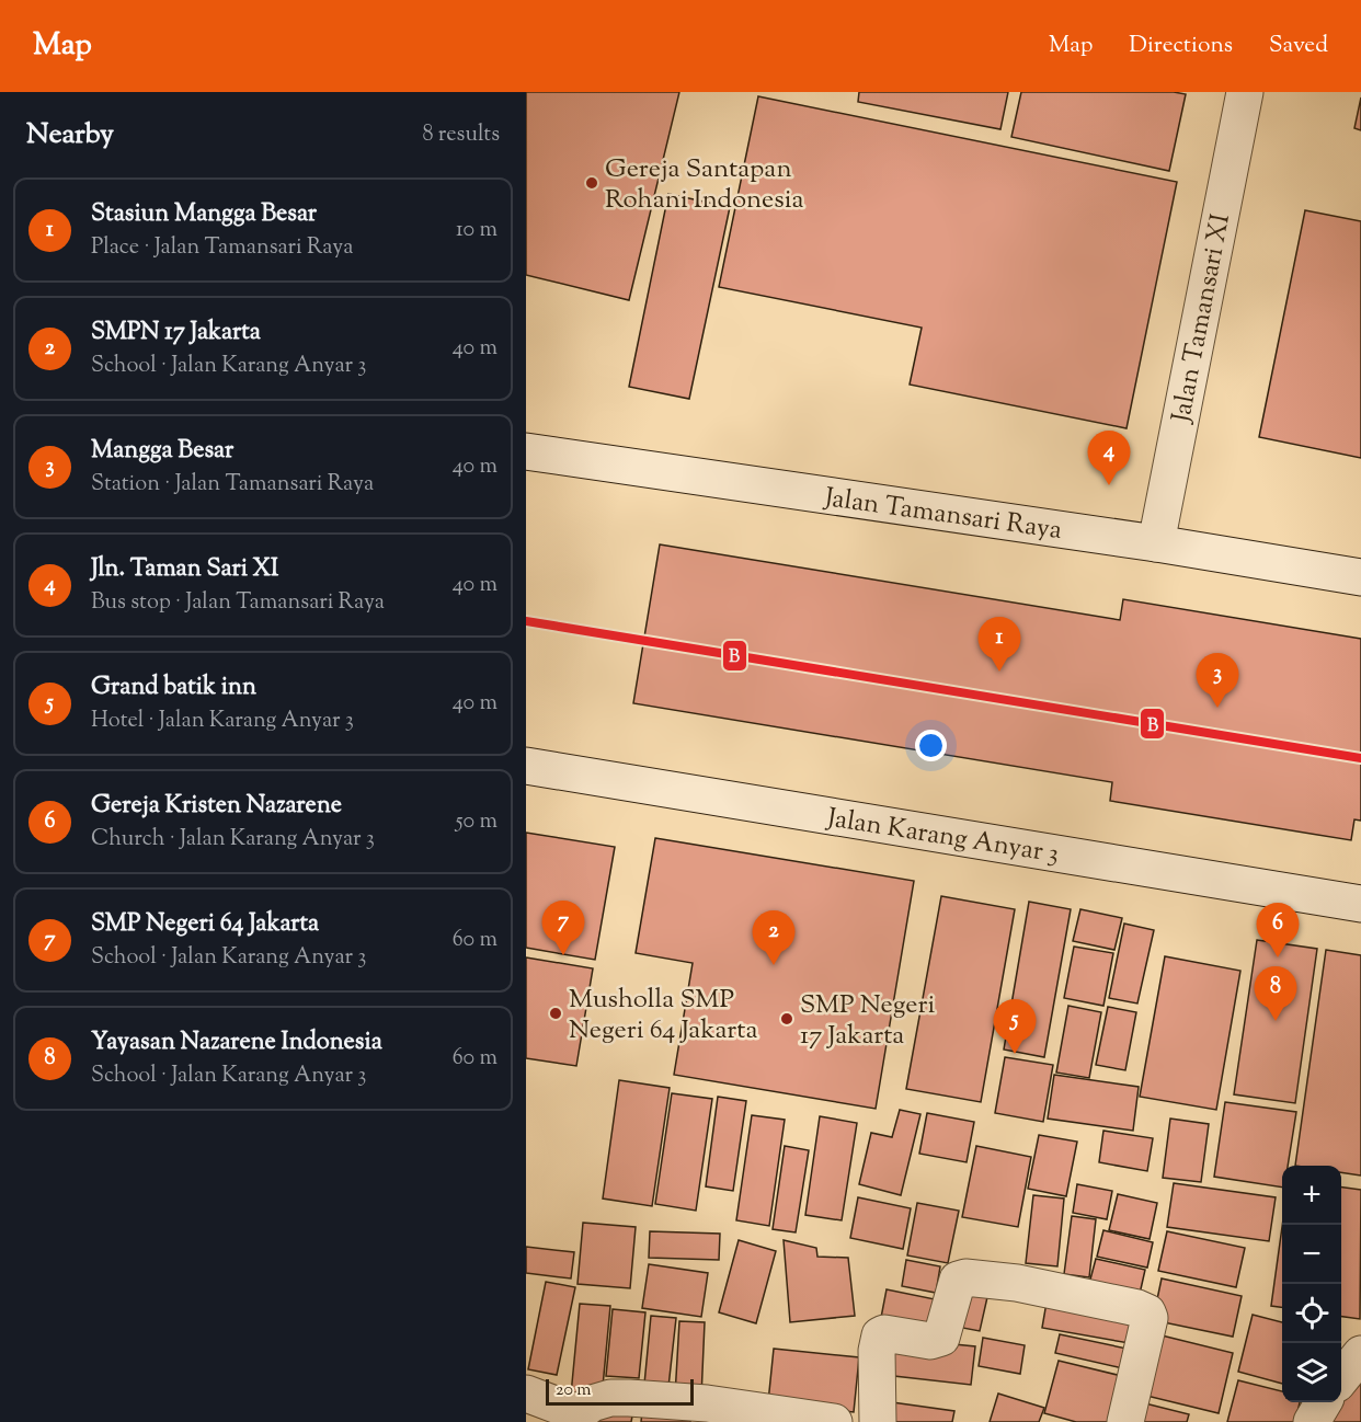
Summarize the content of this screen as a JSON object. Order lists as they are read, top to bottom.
{
  "streets": {
    "street": ["Jalan Tamansari XI", "Jalan Tamansari Raya", "Jalan Karang Anyar 3"]
  },
  "crossings": [
    ["Jalan Tamansari XI", "Jalan Tamansari Raya"]
  ],
  "places": ["Gereja Santapan Rohani Indonesia", "Musholla SMP Negeri 64 Jakarta", "SMP Negeri 17 Jakarta"],
  "lines": ["transit line B"],
  "scale_bar": "20 m",
  "page": {
    "header": "Map",
    "nav": ["Map", "Directions", "Saved"],
    "heading": ["Nearby", "8 results"],
    "list": [
      {
        "mark": "1",
        "name": "Stasiun Mangga Besar",
        "note": "Place · Jalan Tamansari Raya",
        "value": "10 m"
      },
      {
        "mark": "2",
        "name": "SMPN 17 Jakarta",
        "note": "School · Jalan Karang Anyar 3",
        "value": "40 m"
      },
      {
        "mark": "3",
        "name": "Mangga Besar",
        "note": "Station · Jalan Tamansari Raya",
        "value": "40 m"
      },
      {
        "mark": "4",
        "name": "Jln. Taman Sari XI",
        "note": "Bus stop · Jalan Tamansari Raya",
        "value": "40 m"
      },
      {
        "mark": "5",
        "name": "Grand batik inn",
        "note": "Hotel · Jalan Karang Anyar 3",
        "value": "40 m"
      },
      {
        "mark": "6",
        "name": "Gereja Kristen Nazarene",
        "note": "Church · Jalan Karang Anyar 3",
        "value": "50 m"
      },
      {
        "mark": "7",
        "name": "SMP Negeri 64 Jakarta",
        "note": "School · Jalan Karang Anyar 3",
        "value": "60 m"
      },
      {
        "mark": "8",
        "name": "Yayasan Nazarene Indonesia",
        "note": "School · Jalan Karang Anyar 3",
        "value": "60 m"
      }
    ],
    "pins": [
      "4",
      "1",
      "3",
      "7",
      "6",
      "2",
      "8",
      "5"
    ],
    "map_buttons": ["+", "−"],
    "scale": "20 m"
  }
}
